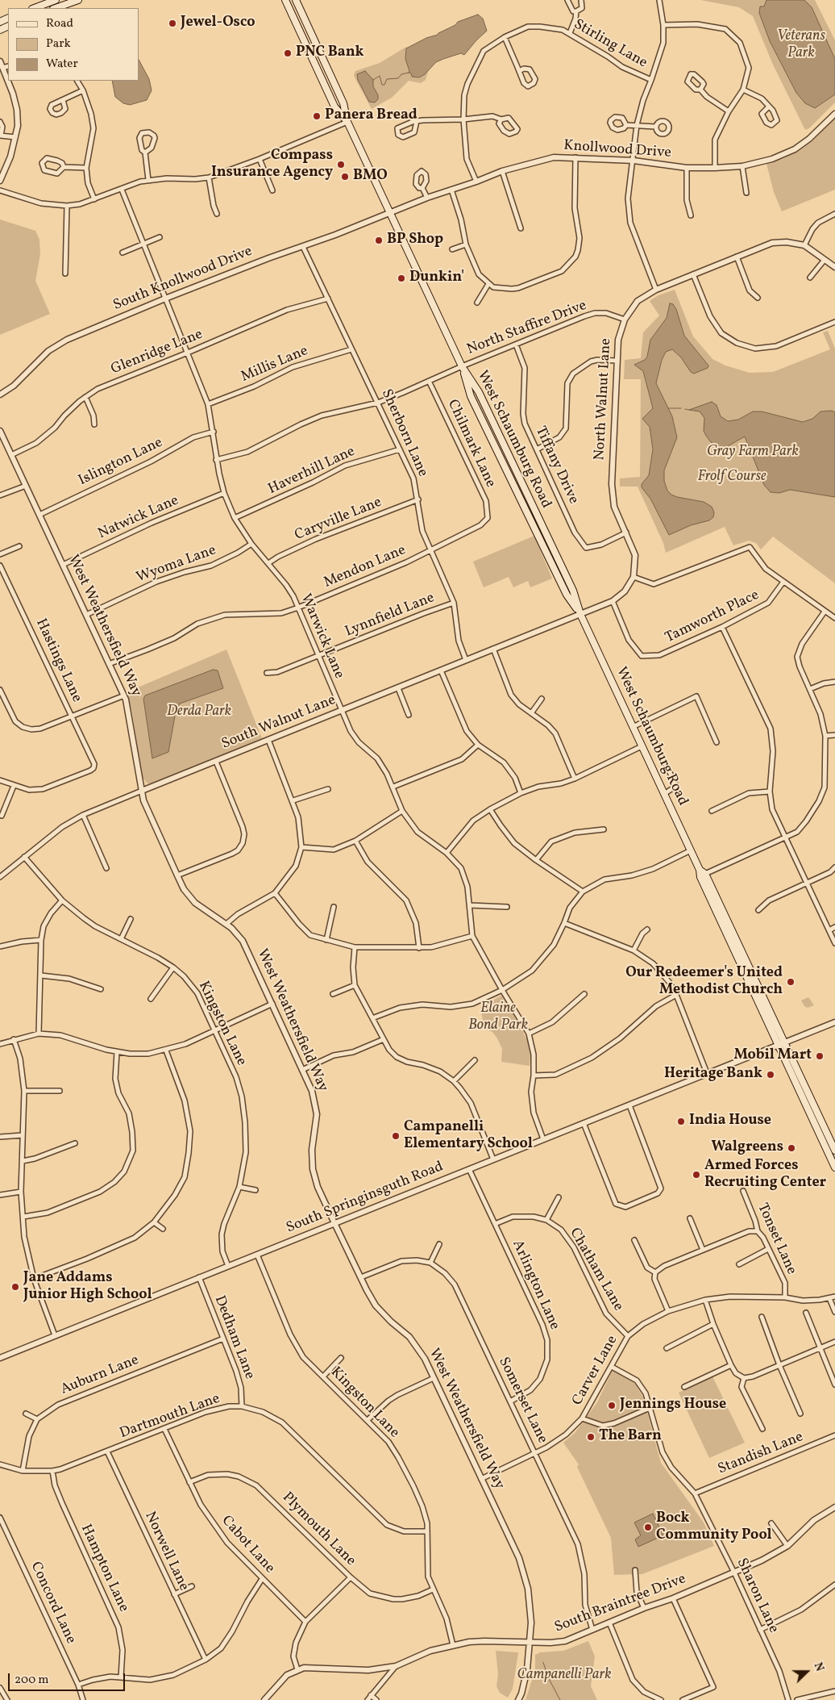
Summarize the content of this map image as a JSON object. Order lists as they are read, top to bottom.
{
  "streets": {
    "main road": ["West Schaumburg Road"],
    "street": [
      "Stirling Lane",
      "Knollwood Drive",
      "South Knollwood Drive",
      "North Staffire Drive",
      "Glenridge Lane",
      "Millis Lane",
      "North Walnut Lane",
      "Sherborn Lane",
      "Chilmark Lane",
      "Islington Lane",
      "Tiffany Drive",
      "Haverhill Lane",
      "Natwick Lane",
      "Caryville Lane",
      "Wyoma Lane",
      "Mendon Lane",
      "Lynnfield Lane",
      "Tamworth Place",
      "West Weathersfield Way",
      "Warwick Lane",
      "Hastings Lane",
      "South Walnut Lane",
      "Kingston Lane",
      "South Springinsguth Road",
      "Tonset Lane",
      "Chatham Lane",
      "Arlington Lane",
      "Dedham Lane",
      "Carver Lane",
      "Auburn Lane",
      "Somerset Lane",
      "Dartmouth Lane",
      "Standish Lane",
      "Plymouth Lane",
      "Cabot Lane",
      "Norwell Lane",
      "Hampton Lane",
      "Sharon Lane",
      "Concord Lane",
      "South Braintree Drive"
    ]
  },
  "crossings": [
    ["Stirling Lane", "Knollwood Drive"],
    ["Knollwood Drive", "South Knollwood Drive"],
    ["Knollwood Drive", "West Schaumburg Road"],
    ["South Knollwood Drive", "Sherborn Lane"],
    ["South Knollwood Drive", "West Schaumburg Road"],
    ["South Knollwood Drive", "Warwick Lane"],
    ["North Staffire Drive", "North Walnut Lane"],
    ["North Staffire Drive", "Sherborn Lane"],
    ["North Staffire Drive", "West Schaumburg Road"],
    ["North Staffire Drive", "Chilmark Lane"],
    ["North Staffire Drive", "Tiffany Drive"],
    ["North Staffire Drive", "Warwick Lane"],
    ["Glenridge Lane", "Sherborn Lane"],
    ["Glenridge Lane", "West Weathersfield Way"],
    ["Glenridge Lane", "Warwick Lane"],
    ["Millis Lane", "Sherborn Lane"],
    ["Millis Lane", "Warwick Lane"],
    ["North Walnut Lane", "West Schaumburg Road"],
    ["North Walnut Lane", "Tiffany Drive"],
    ["North Walnut Lane", "Tamworth Place"],
    ["North Walnut Lane", "South Walnut Lane"],
    ["Sherborn Lane", "Haverhill Lane"],
    ["Sherborn Lane", "Caryville Lane"],
    ["Sherborn Lane", "Mendon Lane"],
    ["Sherborn Lane", "Lynnfield Lane"],
    ["Sherborn Lane", "South Walnut Lane"],
    ["West Schaumburg Road", "South Walnut Lane"],
    ["West Schaumburg Road", "South Springinsguth Road"],
    ["Chilmark Lane", "Mendon Lane"],
    ["Islington Lane", "West Weathersfield Way"],
    ["Islington Lane", "Warwick Lane"],
    ["Haverhill Lane", "Warwick Lane"],
    ["Natwick Lane", "West Weathersfield Way"],
    ["Natwick Lane", "Warwick Lane"],
    ["Caryville Lane", "Warwick Lane"],
    ["Wyoma Lane", "West Weathersfield Way"],
    ["Wyoma Lane", "Warwick Lane"],
    ["Mendon Lane", "West Weathersfield Way"],
    ["Mendon Lane", "Warwick Lane"],
    ["Lynnfield Lane", "Warwick Lane"],
    ["West Weathersfield Way", "South Walnut Lane"],
    ["West Weathersfield Way", "South Springinsguth Road"],
    ["West Weathersfield Way", "Carver Lane"],
    ["West Weathersfield Way", "South Braintree Drive"],
    ["Warwick Lane", "South Walnut Lane"],
    ["Warwick Lane", "South Springinsguth Road"],
    ["South Walnut Lane", "Kingston Lane"],
    ["Kingston Lane", "South Springinsguth Road"],
    ["Kingston Lane", "Dartmouth Lane"],
    ["Kingston Lane", "Plymouth Lane"],
    ["Kingston Lane", "South Braintree Drive"],
    ["South Springinsguth Road", "Arlington Lane"],
    ["South Springinsguth Road", "Dedham Lane"],
    ["Tonset Lane", "Carver Lane"],
    ["Chatham Lane", "Arlington Lane"],
    ["Chatham Lane", "Carver Lane"],
    ["Arlington Lane", "Somerset Lane"],
    ["Dedham Lane", "Auburn Lane"],
    ["Dedham Lane", "Dartmouth Lane"],
    ["Carver Lane", "Somerset Lane"],
    ["Carver Lane", "Sharon Lane"],
    ["Somerset Lane", "South Braintree Drive"],
    ["Dartmouth Lane", "Cabot Lane"],
    ["Dartmouth Lane", "Norwell Lane"],
    ["Dartmouth Lane", "Hampton Lane"],
    ["Standish Lane", "Sharon Lane"],
    ["Plymouth Lane", "Cabot Lane"],
    ["Sharon Lane", "South Braintree Drive"]
  ],
  "parks": [
    "Veterans Park",
    "Gray Farm Park",
    "Frolf Course",
    "Derda Park",
    "Elaine Bond Park",
    "Campanelli Park"
  ],
  "places": [
    "Jewel-Osco",
    "PNC Bank",
    "Panera Bread",
    "Compass Insurance Agency",
    "BMO",
    "BP Shop",
    "Dunkin'",
    "Our Redeemer's United Methodist Church",
    "Mobil Mart",
    "Heritage Bank",
    "India House",
    "Campanelli Elementary School",
    "Walgreens",
    "Armed Forces Recruiting Center",
    "Jane Addams Junior High School",
    "Jennings House",
    "The Barn",
    "Bock Community Pool"
  ],
  "legend": ["Road", "Park", "Water"],
  "scale_bar": "200 m",
  "north": "right"
}
